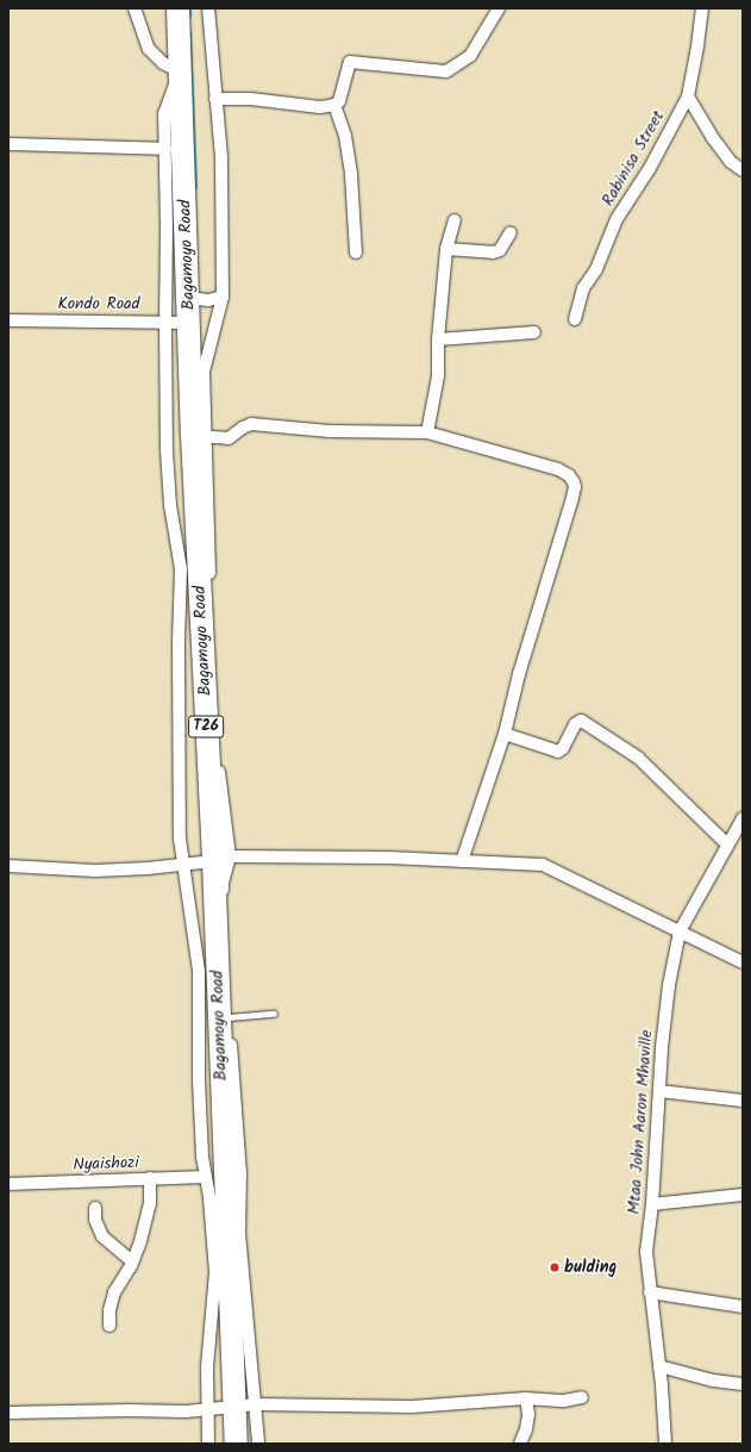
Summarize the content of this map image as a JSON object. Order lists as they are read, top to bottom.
{
  "streets": {
    "highway": ["Bagamoyo Road", "T26"],
    "street": [
      "Rabinisa Street",
      "Kondo Road",
      "Mtaa John Aaron Mhaville",
      "Nyaishozi"
    ]
  },
  "crossings": [
    ["Bagamoyo Road", "Kondo Road"]
  ],
  "places": ["bulding"]
}
